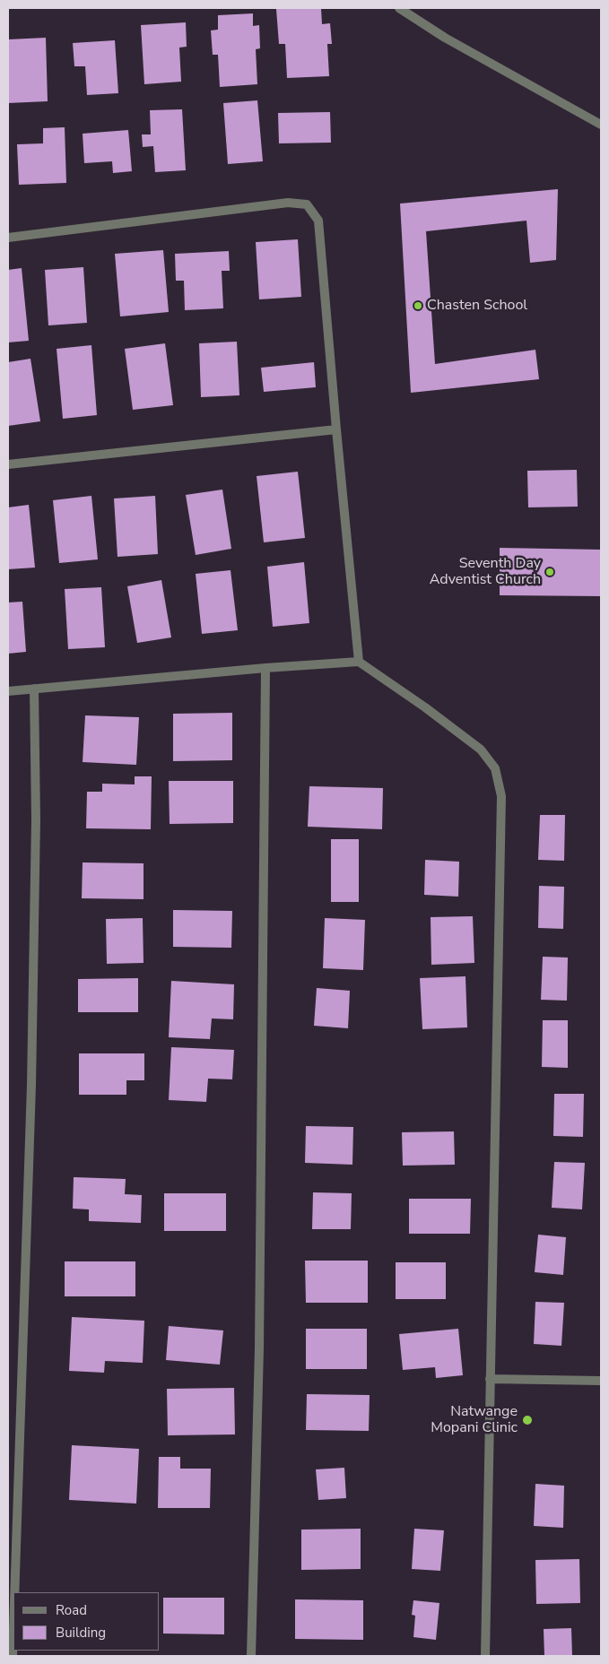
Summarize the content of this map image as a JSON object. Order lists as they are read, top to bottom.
{
  "places": ["Chasten School", "Seventh Day Adventist Church", "Natwange Mopani Clinic"],
  "legend": ["Road", "Building"]
}
